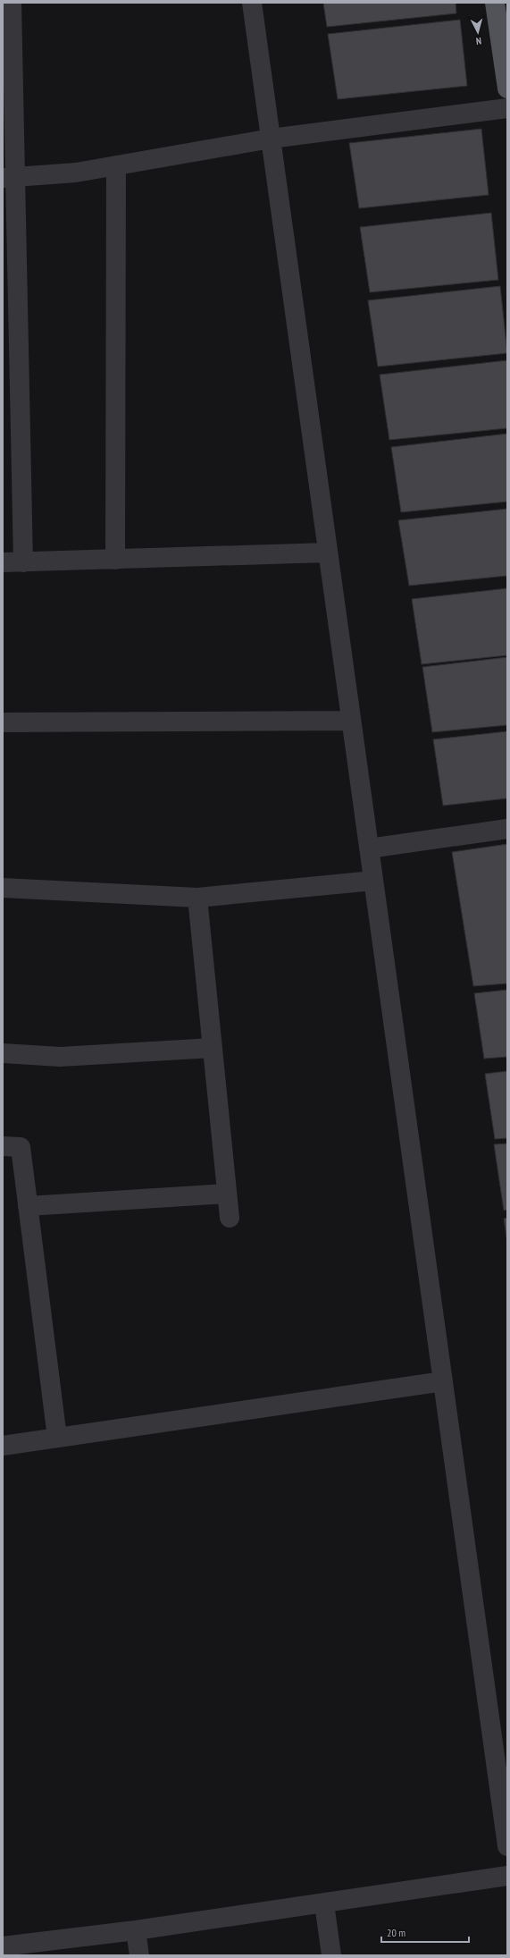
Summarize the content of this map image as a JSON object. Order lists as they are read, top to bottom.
{
  "scale_bar": "20 m",
  "north": "bottom"
}
